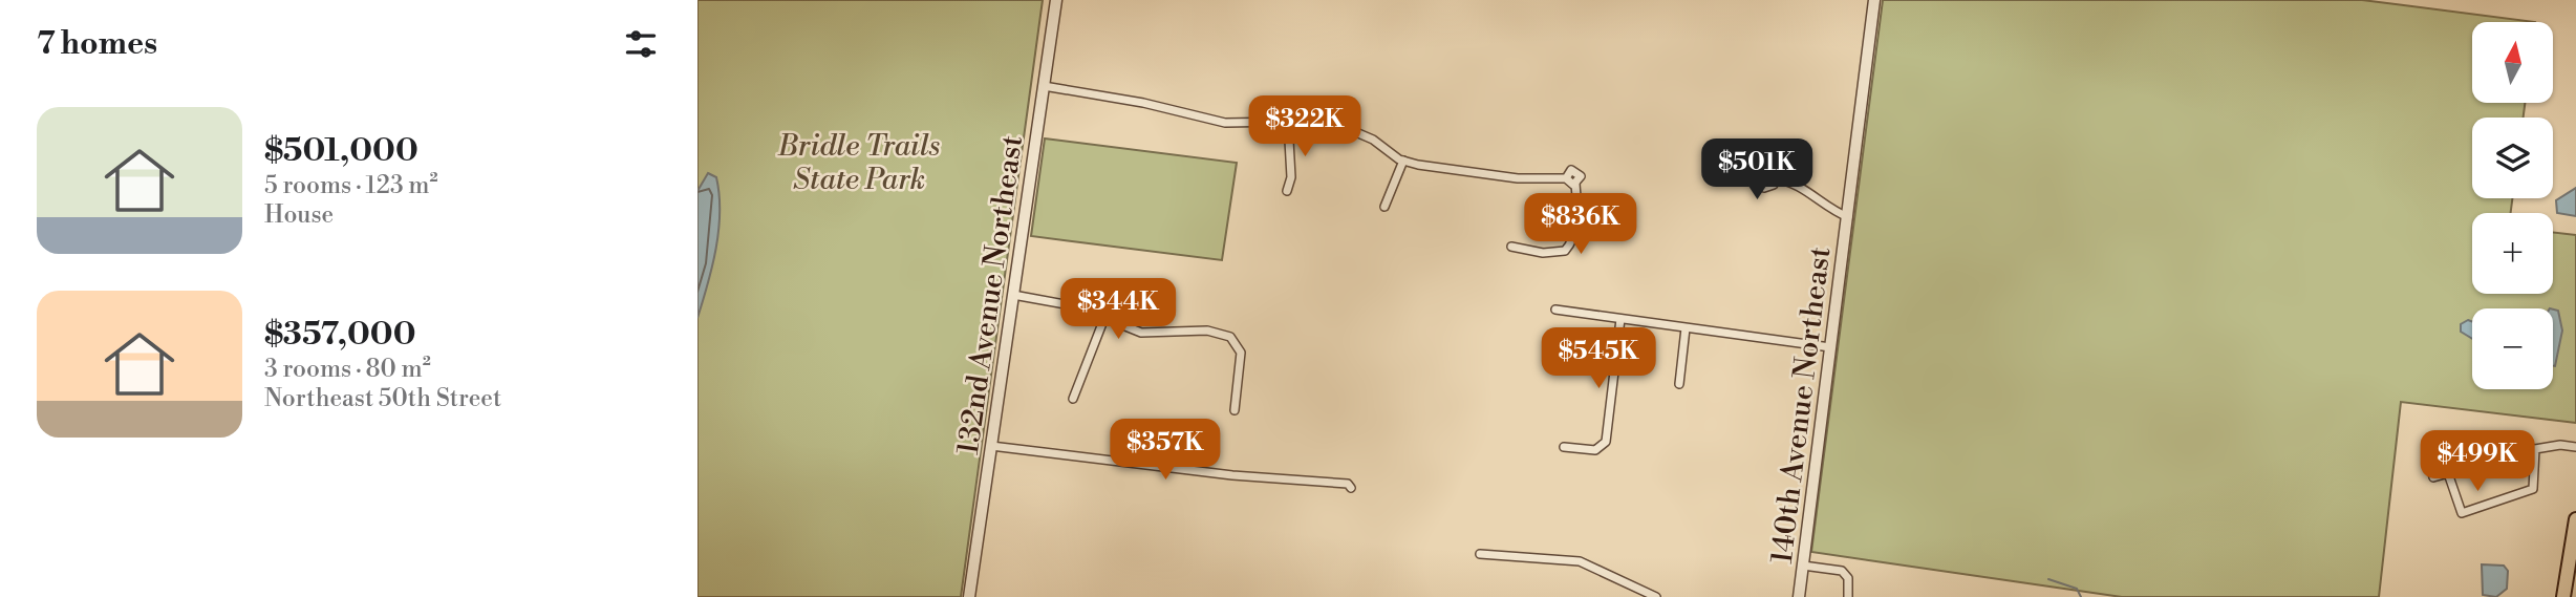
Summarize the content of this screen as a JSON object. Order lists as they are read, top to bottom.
{
  "streets": {
    "street": ["132nd Avenue Northeast", "140th Avenue Northeast"]
  },
  "parks": ["Bridle Trails State Park"],
  "north": "top",
  "page": {
    "heading": "7 homes",
    "map_buttons": ["+", "−"],
    "list": [
      {
        "name": "$501,000",
        "note": "5 rooms · 123 m² · House"
      },
      {
        "name": "$357,000",
        "note": "3 rooms · 80 m² · Northeast 50th Street"
      }
    ],
    "price": [
      "$322K",
      "$501K",
      "$836K",
      "$344K",
      "$545K",
      "$357K",
      "$499K"
    ]
  }
}
